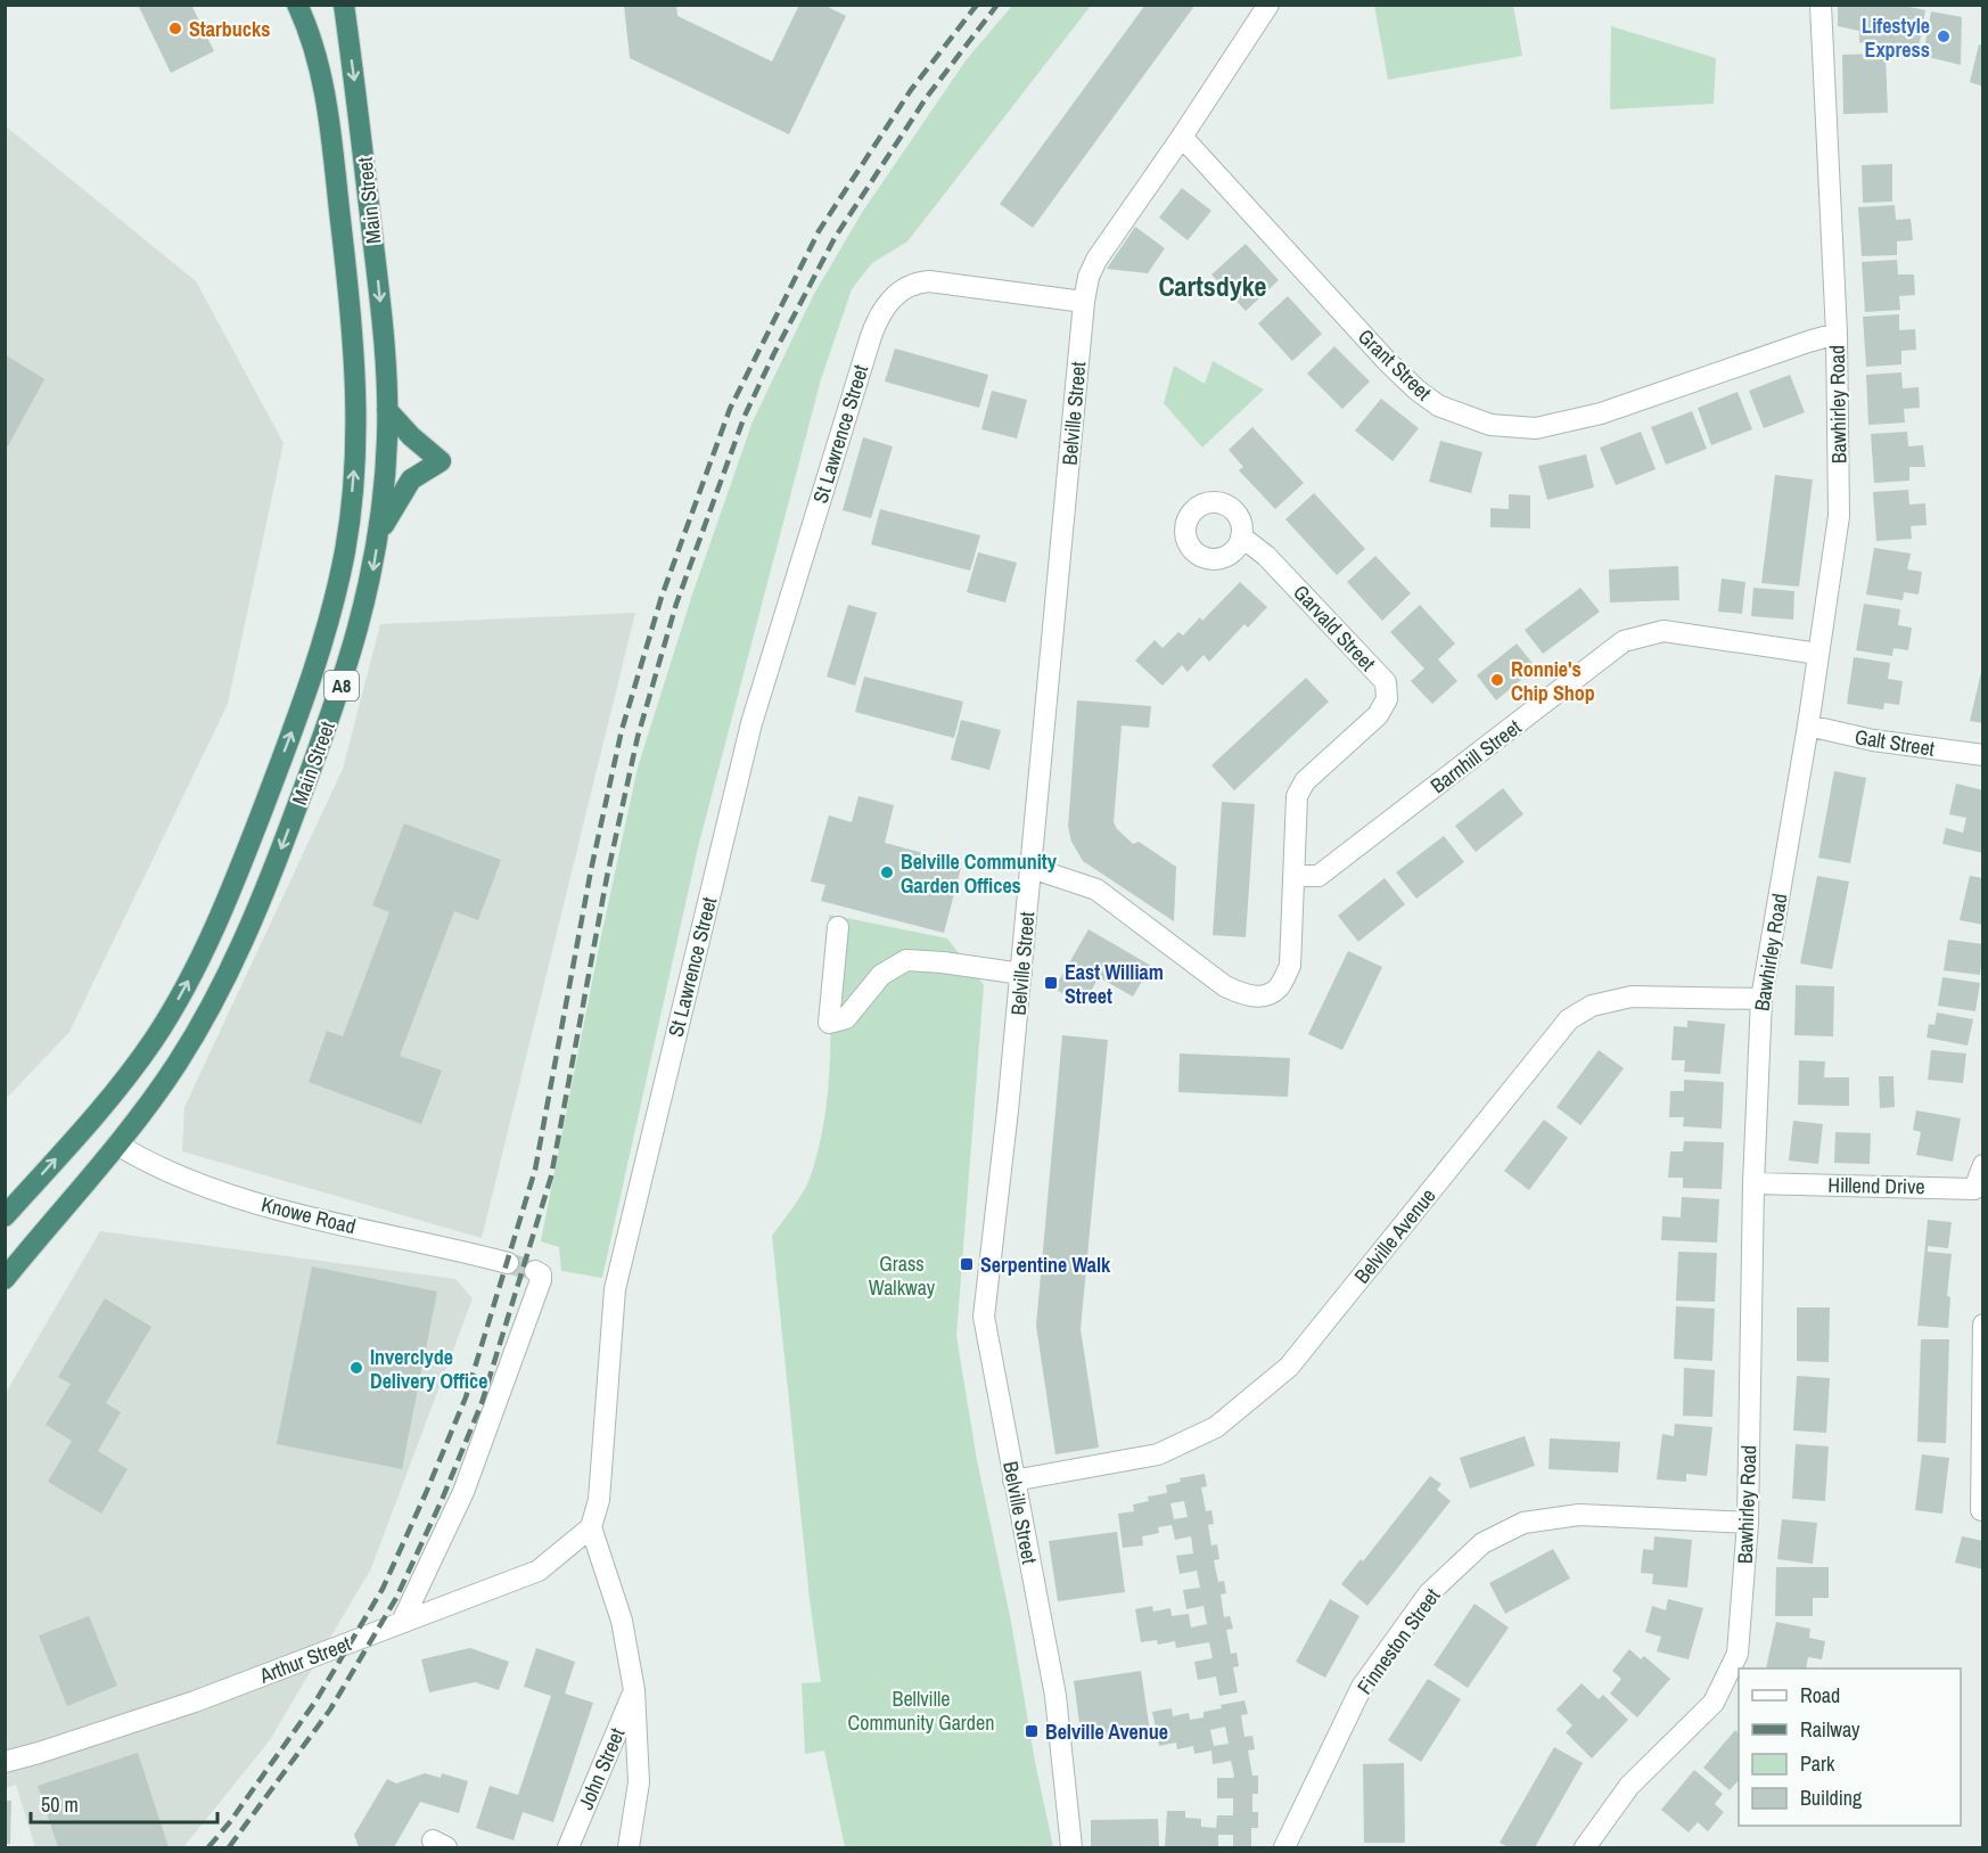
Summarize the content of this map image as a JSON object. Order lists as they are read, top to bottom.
{
  "streets": {
    "highway": ["Main Street", "A8"],
    "street": [
      "Grant Street",
      "Bawhirley Road",
      "Belville Street",
      "St Lawrence Street",
      "Garvald Street",
      "Galt Street",
      "Barnhill Street",
      "Hillend Drive",
      "Knowe Road",
      "Belville Avenue",
      "Finneston Street",
      "Arthur Street",
      "John Street"
    ]
  },
  "crossings": [
    ["Main Street", "Knowe Road"],
    ["Grant Street", "Bawhirley Road"],
    ["Grant Street", "Belville Street"],
    ["Bawhirley Road", "Galt Street"],
    ["Bawhirley Road", "Barnhill Street"],
    ["Bawhirley Road", "Hillend Drive"],
    ["Bawhirley Road", "Belville Avenue"],
    ["Bawhirley Road", "Finneston Street"],
    ["Belville Street", "St Lawrence Street"],
    ["Belville Street", "Garvald Street"],
    ["Belville Street", "Belville Avenue"],
    ["St Lawrence Street", "Arthur Street"],
    ["Garvald Street", "Barnhill Street"]
  ],
  "districts": ["Cartsdyke"],
  "parks": ["Grass Walkway", "Bellville Community Garden"],
  "places": {
    "other": [
      "Starbucks",
      "Lifestyle Express",
      "Ronnie's Chip Shop",
      "Belville Community Garden Offices",
      "Inverclyde Delivery Office"
    ],
    "transit": ["East William Street", "Serpentine Walk", "Belville Avenue"]
  },
  "legend": [
    "Road",
    "Railway",
    "Park",
    "Building"
  ],
  "scale_bar": "50 m"
}
